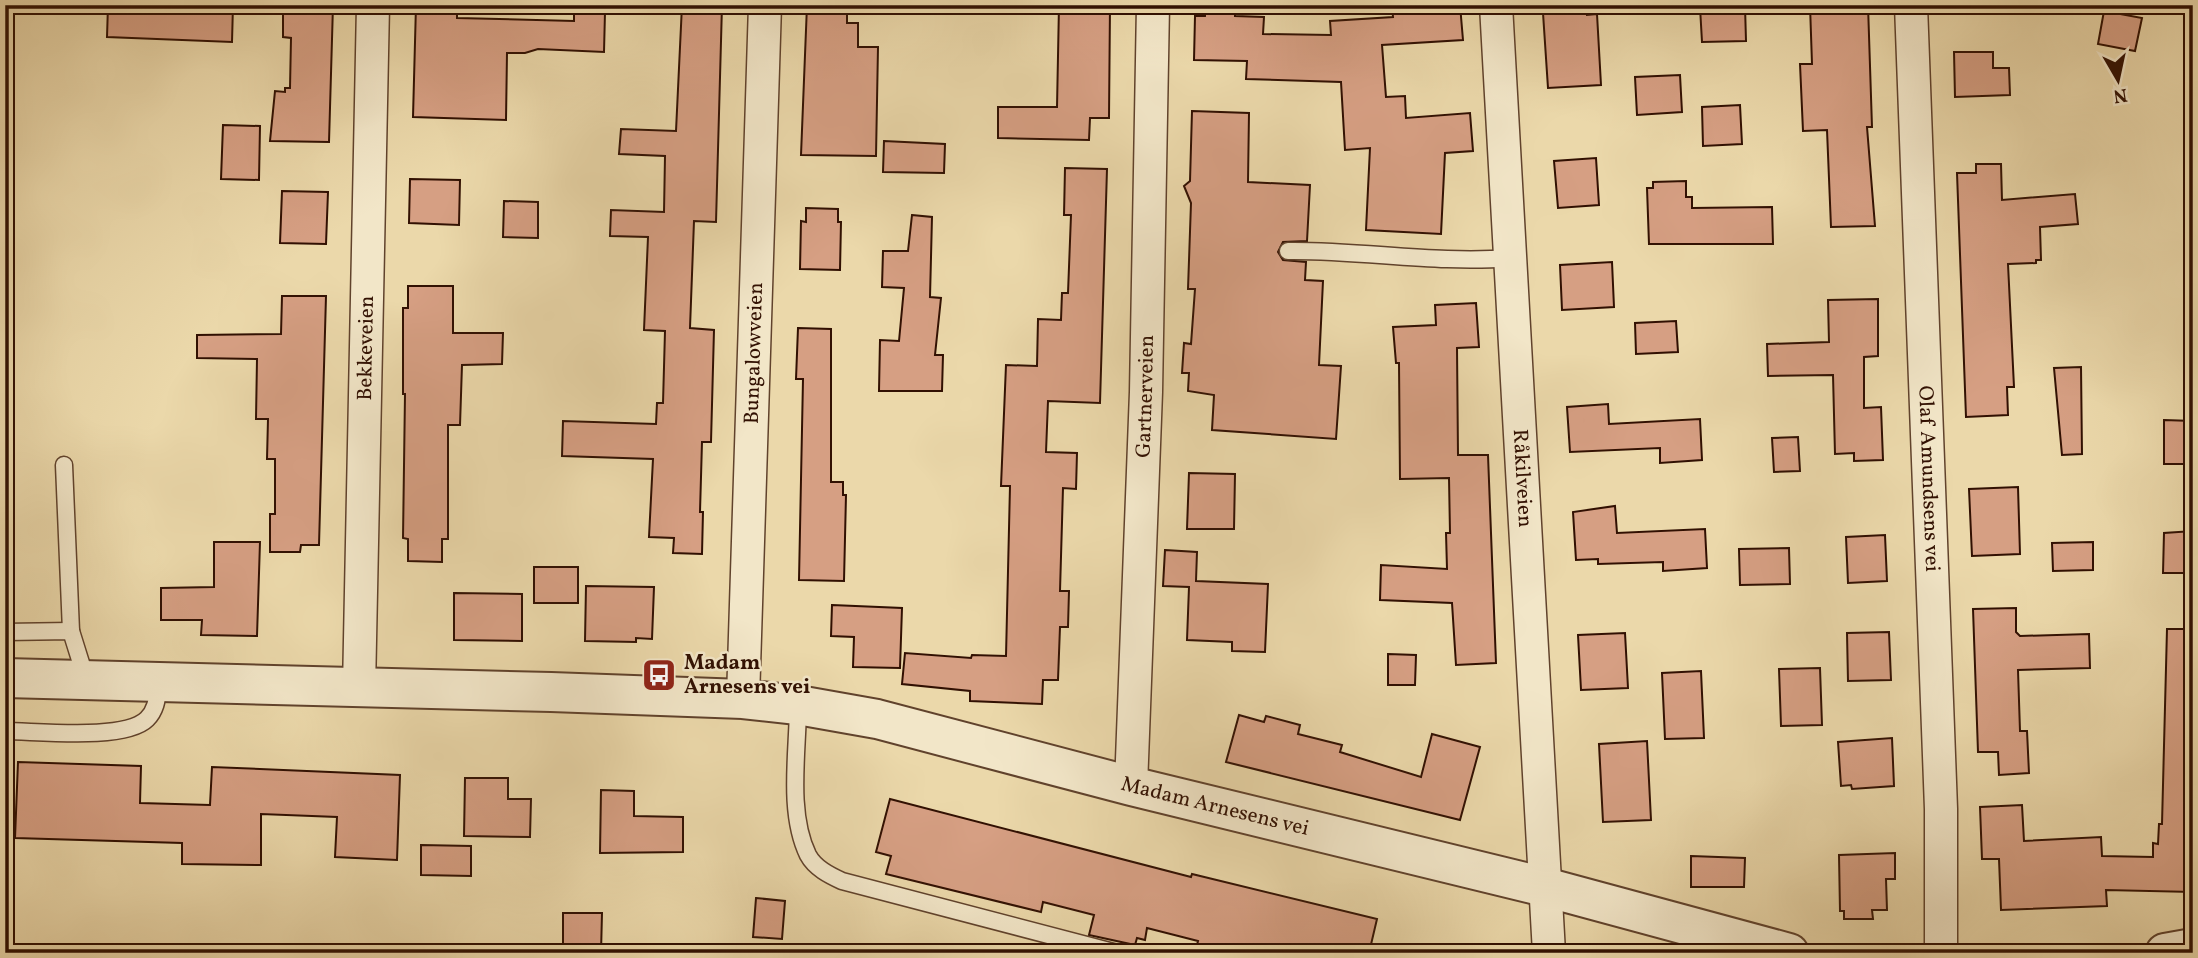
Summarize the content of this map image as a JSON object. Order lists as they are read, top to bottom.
{
  "streets": {
    "street": [
      "Bekkeveien",
      "Bungalowveien",
      "Gartnerveien",
      "Råkilveien",
      "Olaf Amundsens vei",
      "Madam Arnesens vei"
    ]
  },
  "crossings": [
    ["Bekkeveien", "Madam Arnesens vei"],
    ["Bungalowveien", "Madam Arnesens vei"],
    ["Gartnerveien", "Madam Arnesens vei"],
    ["Råkilveien", "Madam Arnesens vei"]
  ],
  "places": {
    "bus stop": ["Madam Arnesens vei"]
  },
  "north": "bottom"
}
